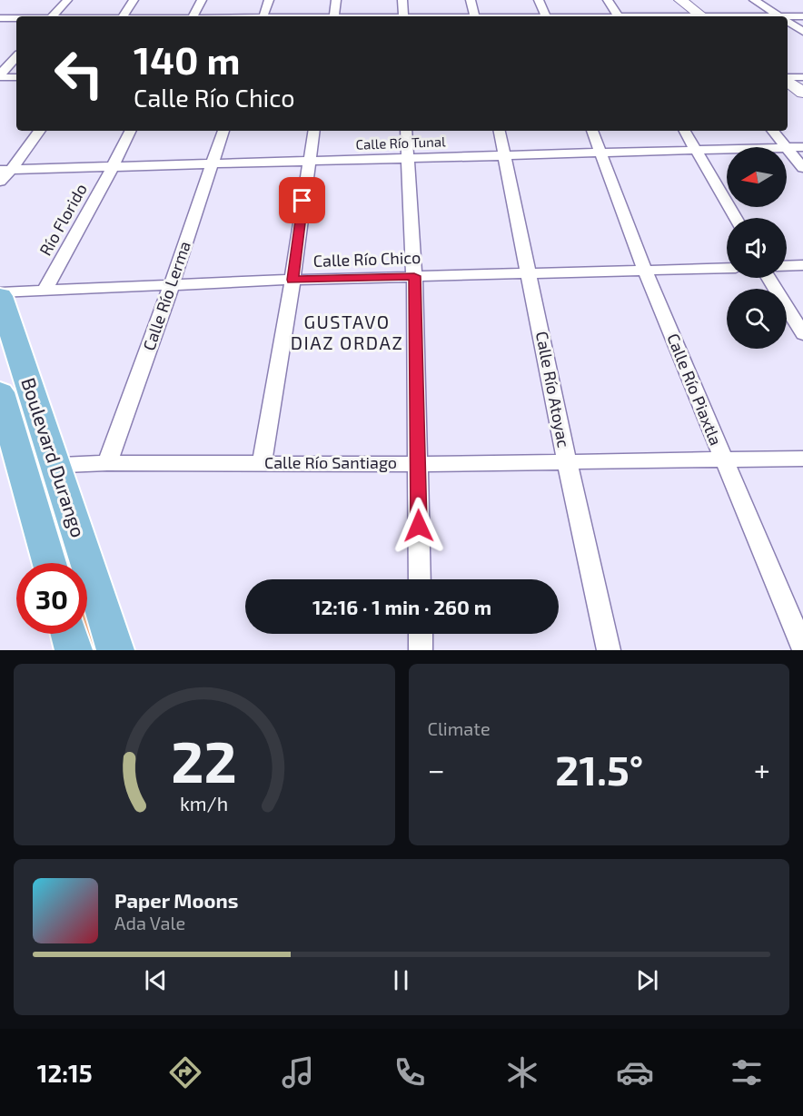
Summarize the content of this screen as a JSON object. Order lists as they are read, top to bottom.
{
  "streets": {
    "main road": ["Boulevard Durango"],
    "street": [
      "Calle Río Tunal",
      "Río Florido",
      "Calle Río Chico",
      "Calle Río Lerma",
      "Calle Río Atoyac",
      "Calle Río Piaxtla",
      "Calle Río Santiago"
    ]
  },
  "crossings": [
    ["Calle Río Tunal", "Río Florido"],
    ["Calle Río Tunal", "Calle Río Lerma"],
    ["Calle Río Tunal", "Calle Río Atoyac"],
    ["Calle Río Tunal", "Calle Río Piaxtla"],
    ["Río Florido", "Calle Río Chico"],
    ["Calle Río Chico", "Calle Río Lerma"],
    ["Calle Río Chico", "Calle Río Atoyac"],
    ["Calle Río Chico", "Calle Río Piaxtla"],
    ["Calle Río Chico", "Boulevard Durango"],
    ["Calle Río Lerma", "Calle Río Santiago"],
    ["Calle Río Atoyac", "Calle Río Santiago"],
    ["Calle Río Piaxtla", "Calle Río Santiago"],
    ["Boulevard Durango", "Calle Río Santiago"]
  ],
  "districts": ["GUSTAVO DIAZ ORDAZ"],
  "north": "left",
  "page": {
    "turn": ["140 m", "Calle Río Chico"],
    "limit": "30",
    "trip": "12:16 · 1 min · 260 m",
    "tile": "Climate",
    "heat": ["−", "21.5°", "+"],
    "song": ["Paper Moons", "Ada Vale"],
    "tabs": "12:15",
    "gauge": ["22", "km/h"]
  }
}
